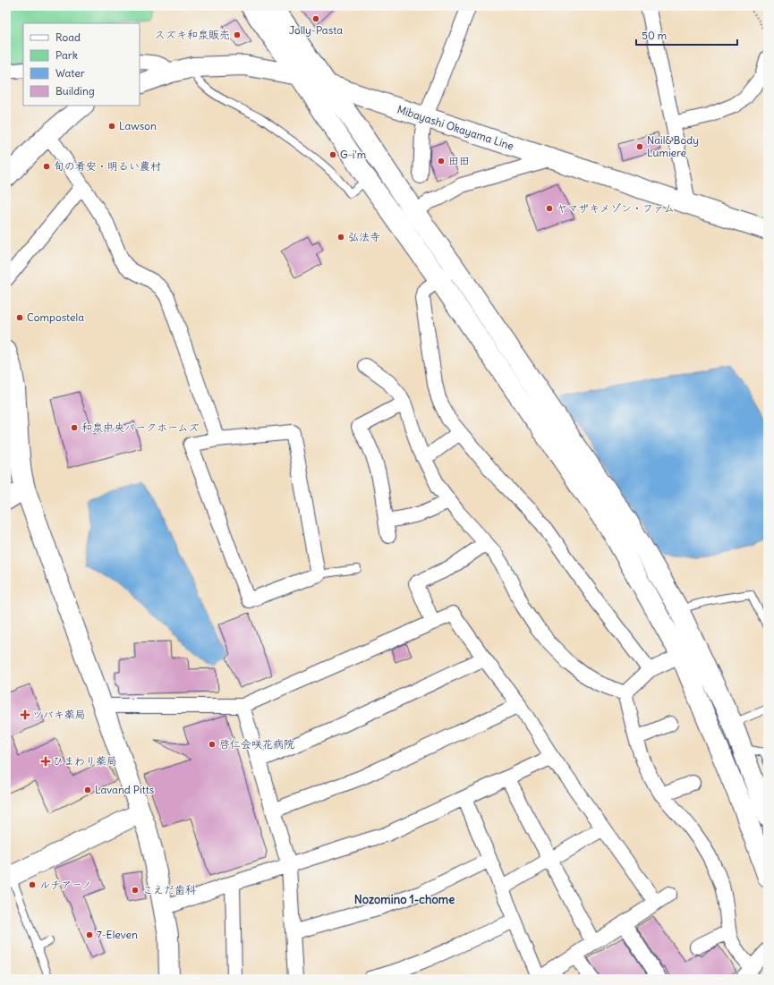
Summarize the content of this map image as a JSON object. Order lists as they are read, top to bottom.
{
  "streets": {
    "street": ["Mibayashi Okayama Line"]
  },
  "districts": ["Nozomino 1-chome"],
  "places": {
    "other": [
      "Jolly-Pasta",
      "スズキ和泉販売",
      "Lawson",
      "Nail&Body Lumiere",
      "G-i'm",
      "田田",
      "旬の肴安・明るい農村",
      "ヤマザキメゾン・ファム",
      "弘法寺",
      "Compostela",
      "和泉中央パークホームズ",
      "啓仁会咲花病院",
      "Lavand Pitts",
      "ルチアーノ",
      "こえだ歯科",
      "7-Eleven"
    ],
    "health": ["ツバキ薬局", "ひまわり薬局"]
  },
  "legend": [
    "Road",
    "Park",
    "Water",
    "Building"
  ],
  "scale_bar": "50 m"
}
